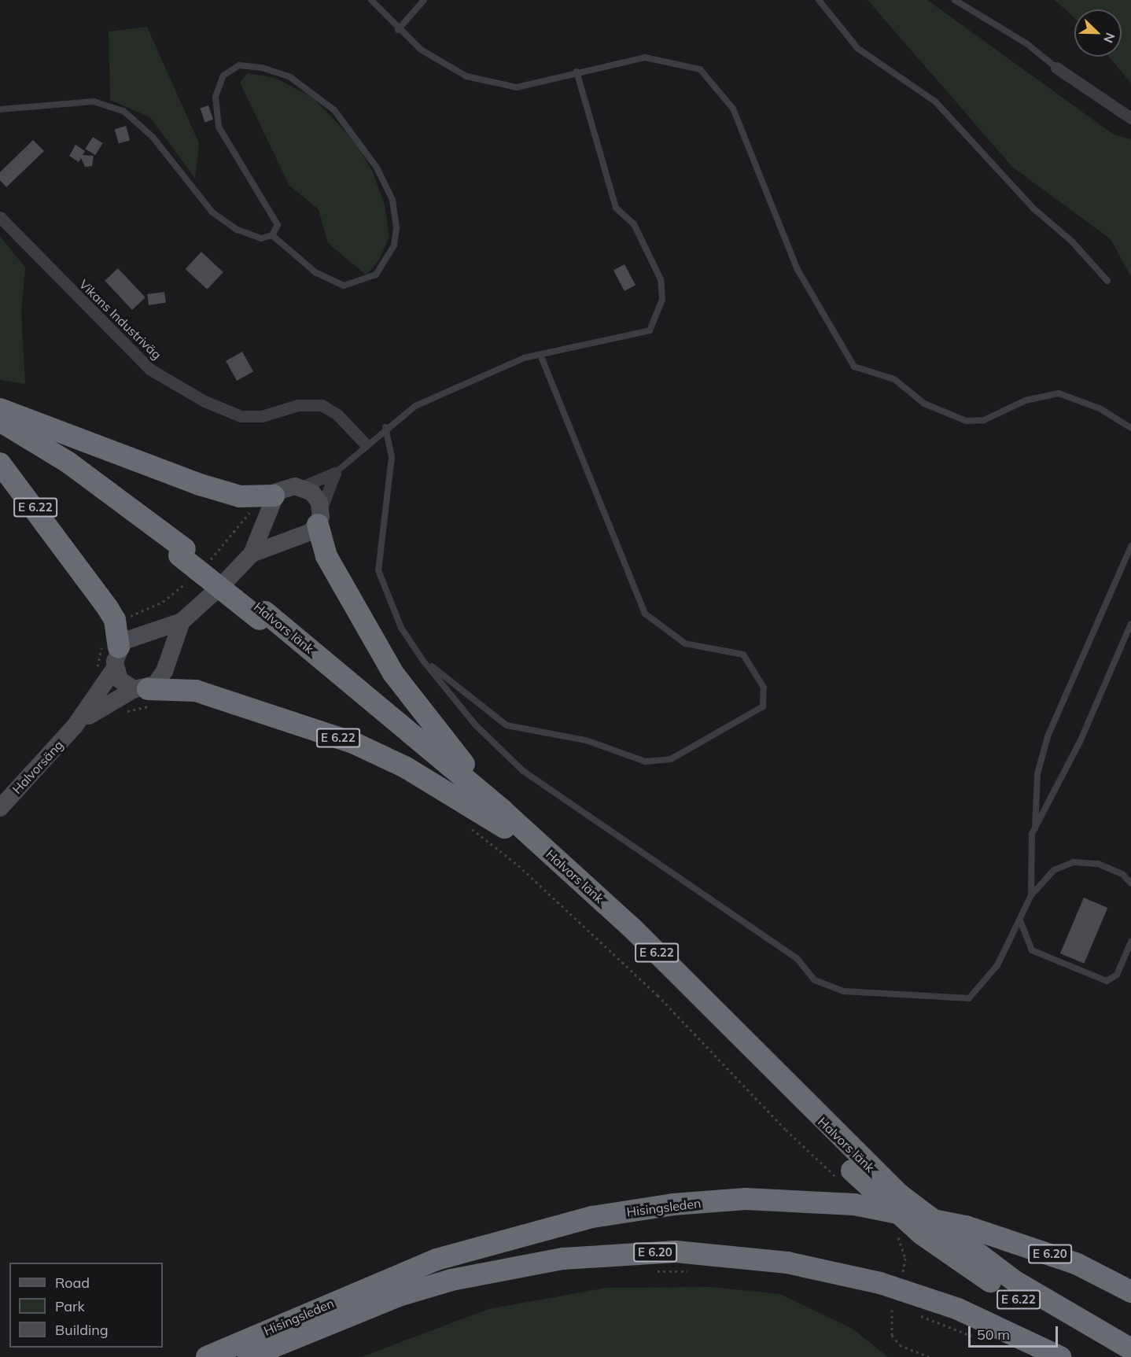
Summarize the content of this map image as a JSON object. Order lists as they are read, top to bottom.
{
  "streets": {
    "highway": [
      "E 6.22",
      "Halvors länk",
      "Hisingsleden",
      "E 6.20"
    ],
    "street": ["Vikans Industriväg", "Halvorsäng"]
  },
  "crossings": [
    ["E 6.22", "Halvors länk"],
    ["E 6.22", "Halvorsäng"]
  ],
  "legend": ["Road", "Park", "Building"],
  "scale_bar": "50 m",
  "north": "bottom right"
}
